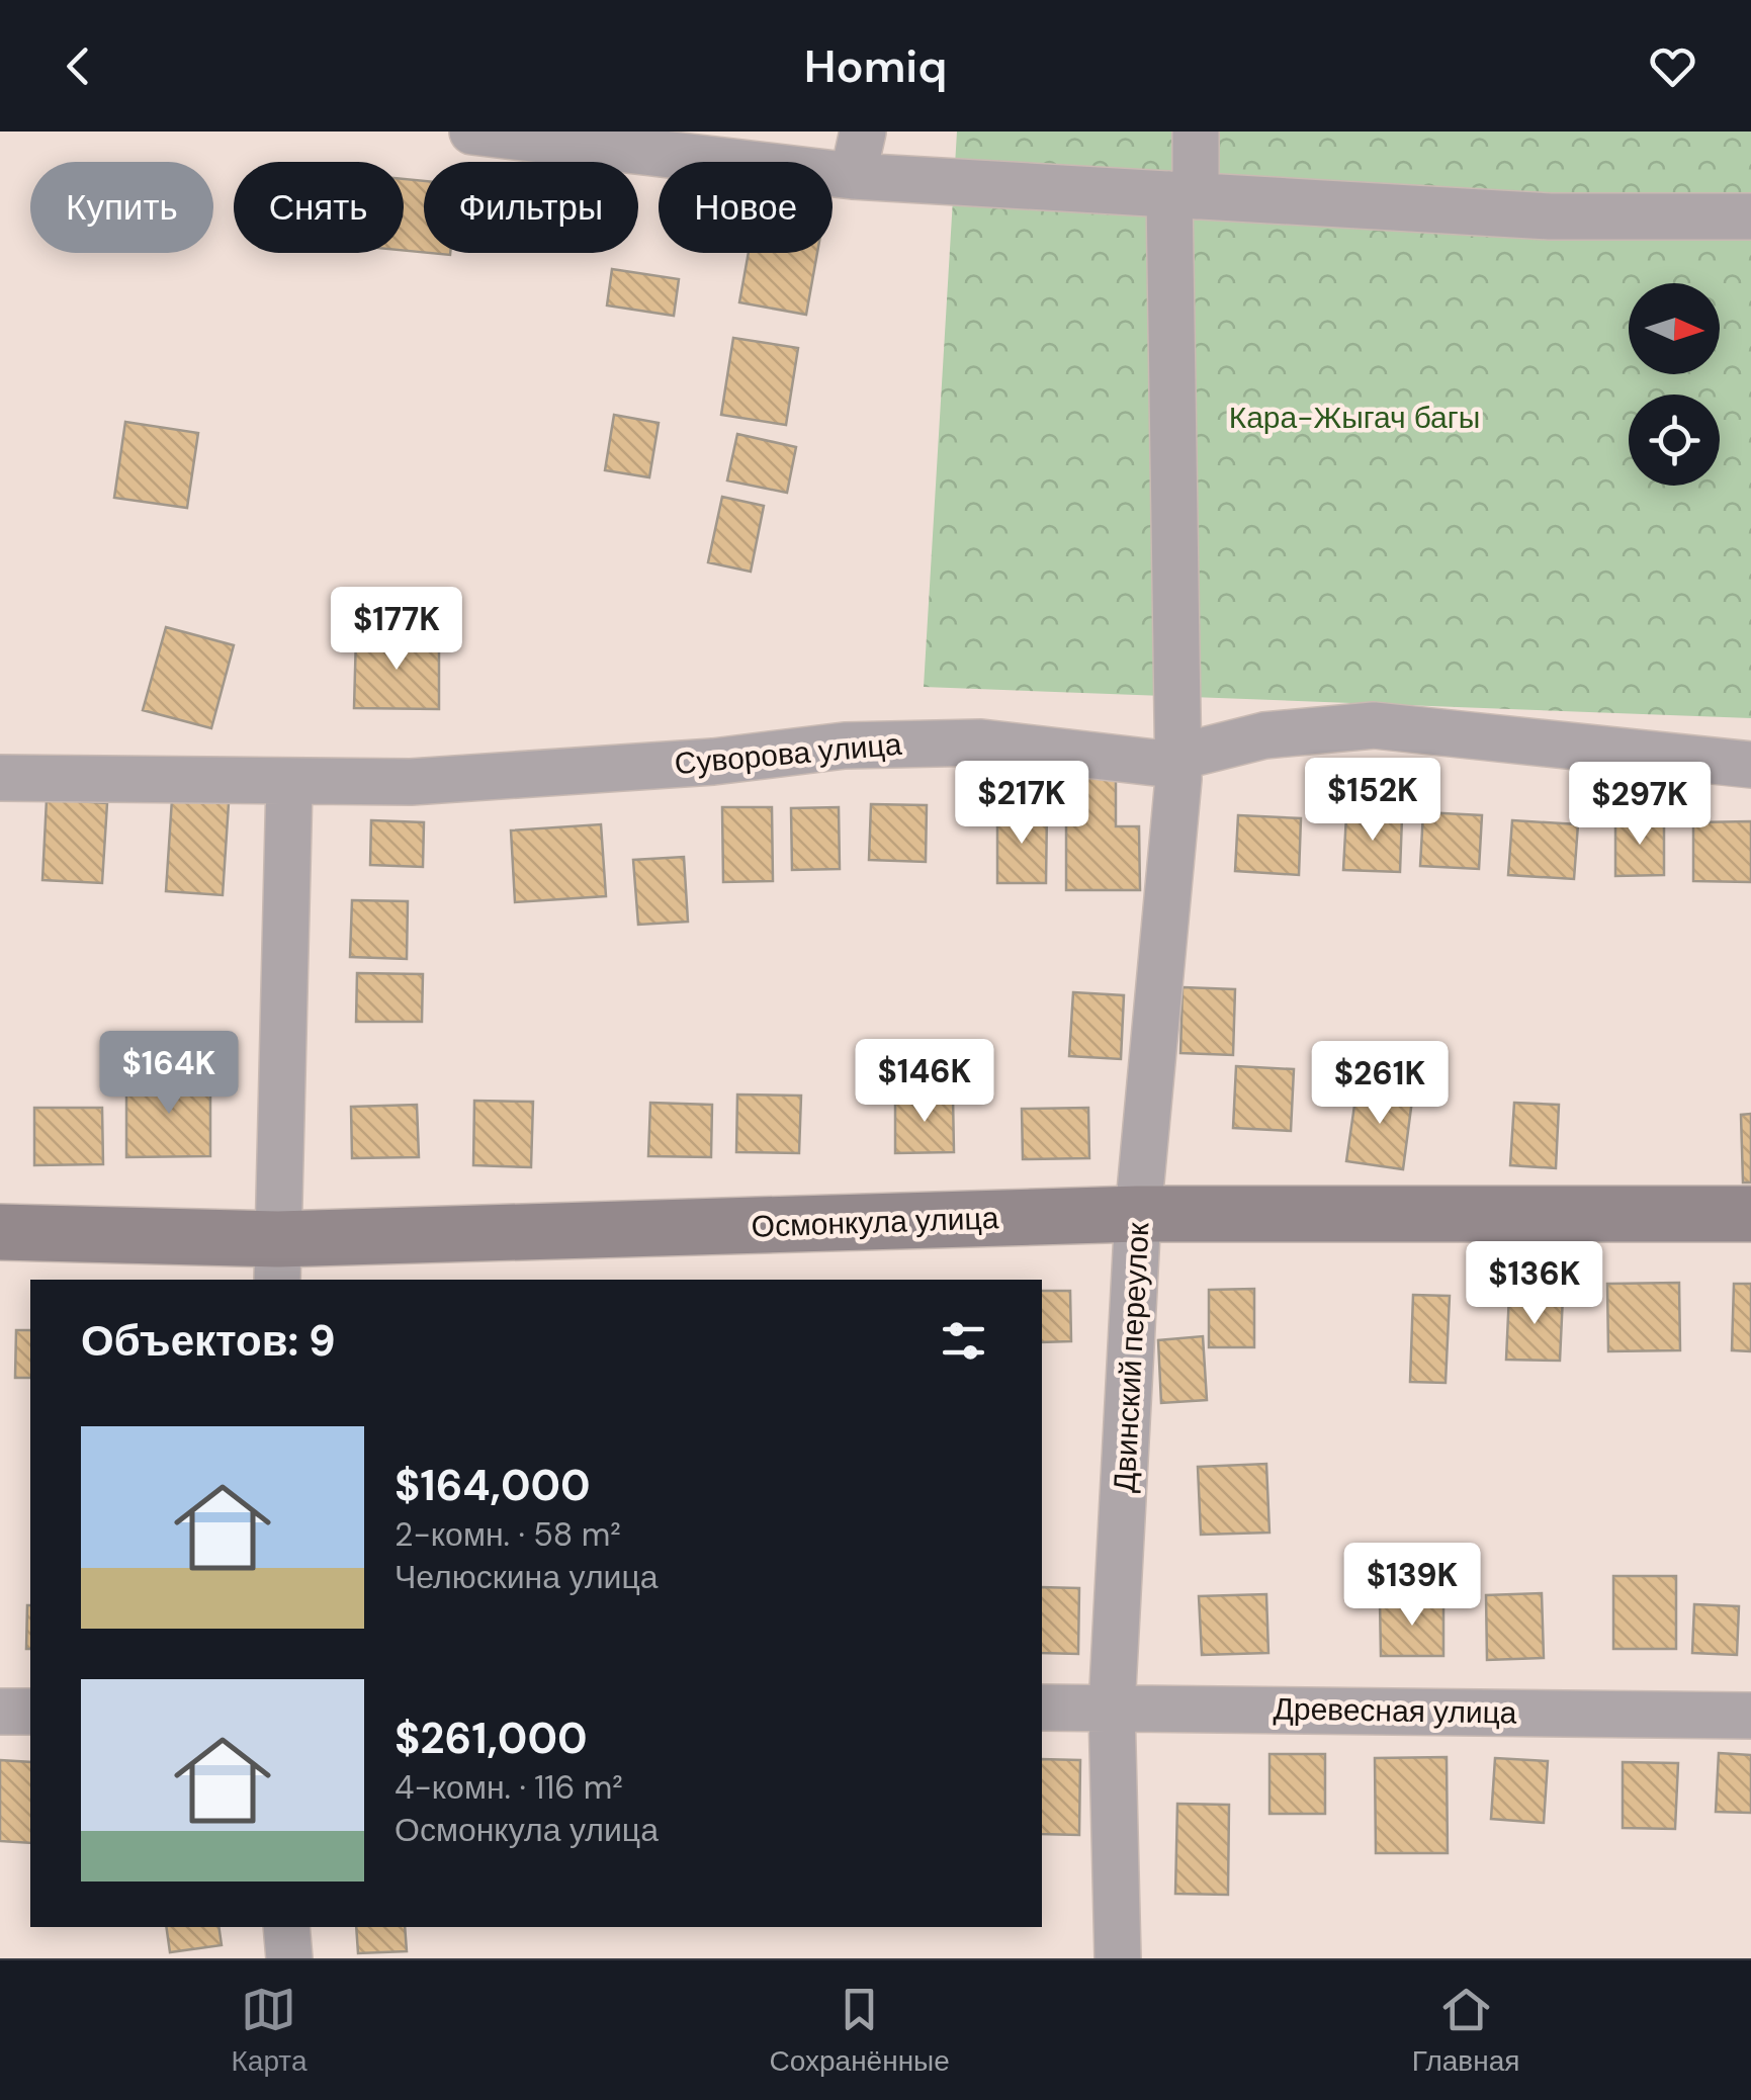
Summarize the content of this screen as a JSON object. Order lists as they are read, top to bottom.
{
  "streets": {
    "street": [
      "Суворова улица",
      "Осмонкула улица",
      "Двинский переулок",
      "Древесная улица"
    ]
  },
  "crossings": [
    ["Суворова улица", "Двинский переулок"],
    ["Осмонкула улица", "Двинский переулок"],
    ["Двинский переулок", "Древесная улица"]
  ],
  "parks": ["Кара-Жыгач багы"],
  "north": "right",
  "page": {
    "header": "Homiq",
    "chip": [
      "Купить",
      "Снять",
      "Фильтры",
      "Новое"
    ],
    "price": [
      "$177K",
      "$152K",
      "$217K",
      "$297K",
      "$164K",
      "$146K",
      "$261K",
      "$136K",
      "$139K"
    ],
    "heading": "Объектов: 9",
    "list": [
      {
        "name": "$164,000",
        "note": "2-комн. · 58 m² · Челюскина улица"
      },
      {
        "name": "$261,000",
        "note": "4-комн. · 116 m² · Осмонкула улица"
      }
    ],
    "tabs": ["Карта", "Сохранённые", "Главная"]
  }
}
